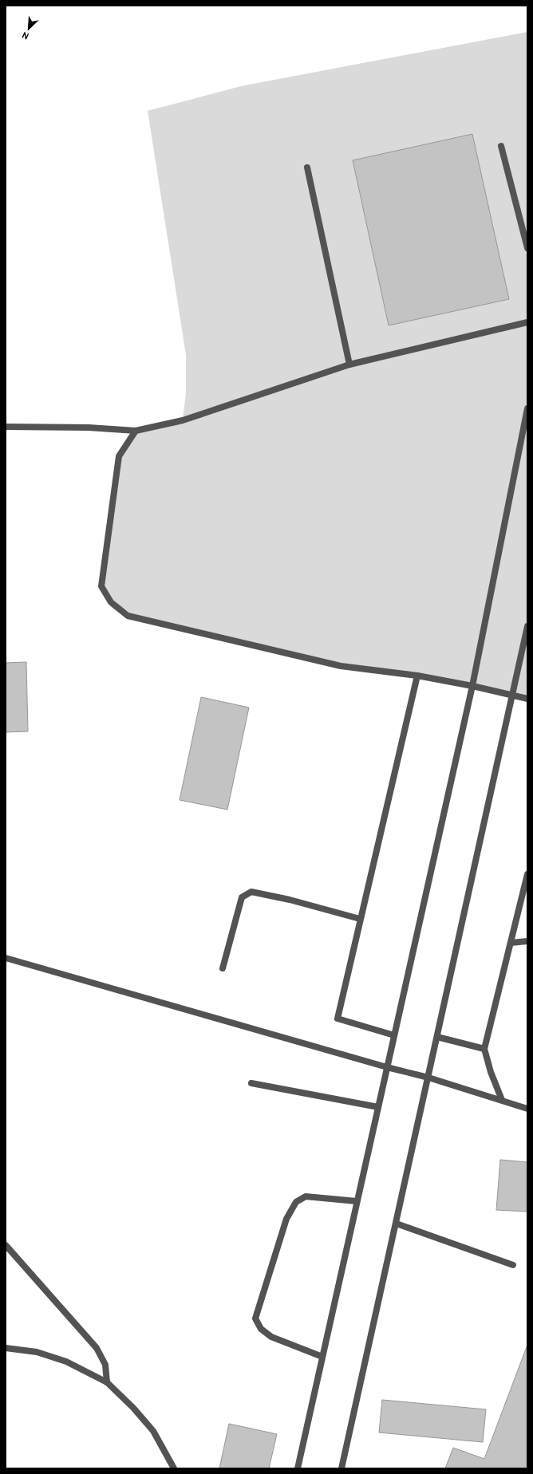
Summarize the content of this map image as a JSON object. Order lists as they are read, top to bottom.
{
  "north": "bottom left"
}
